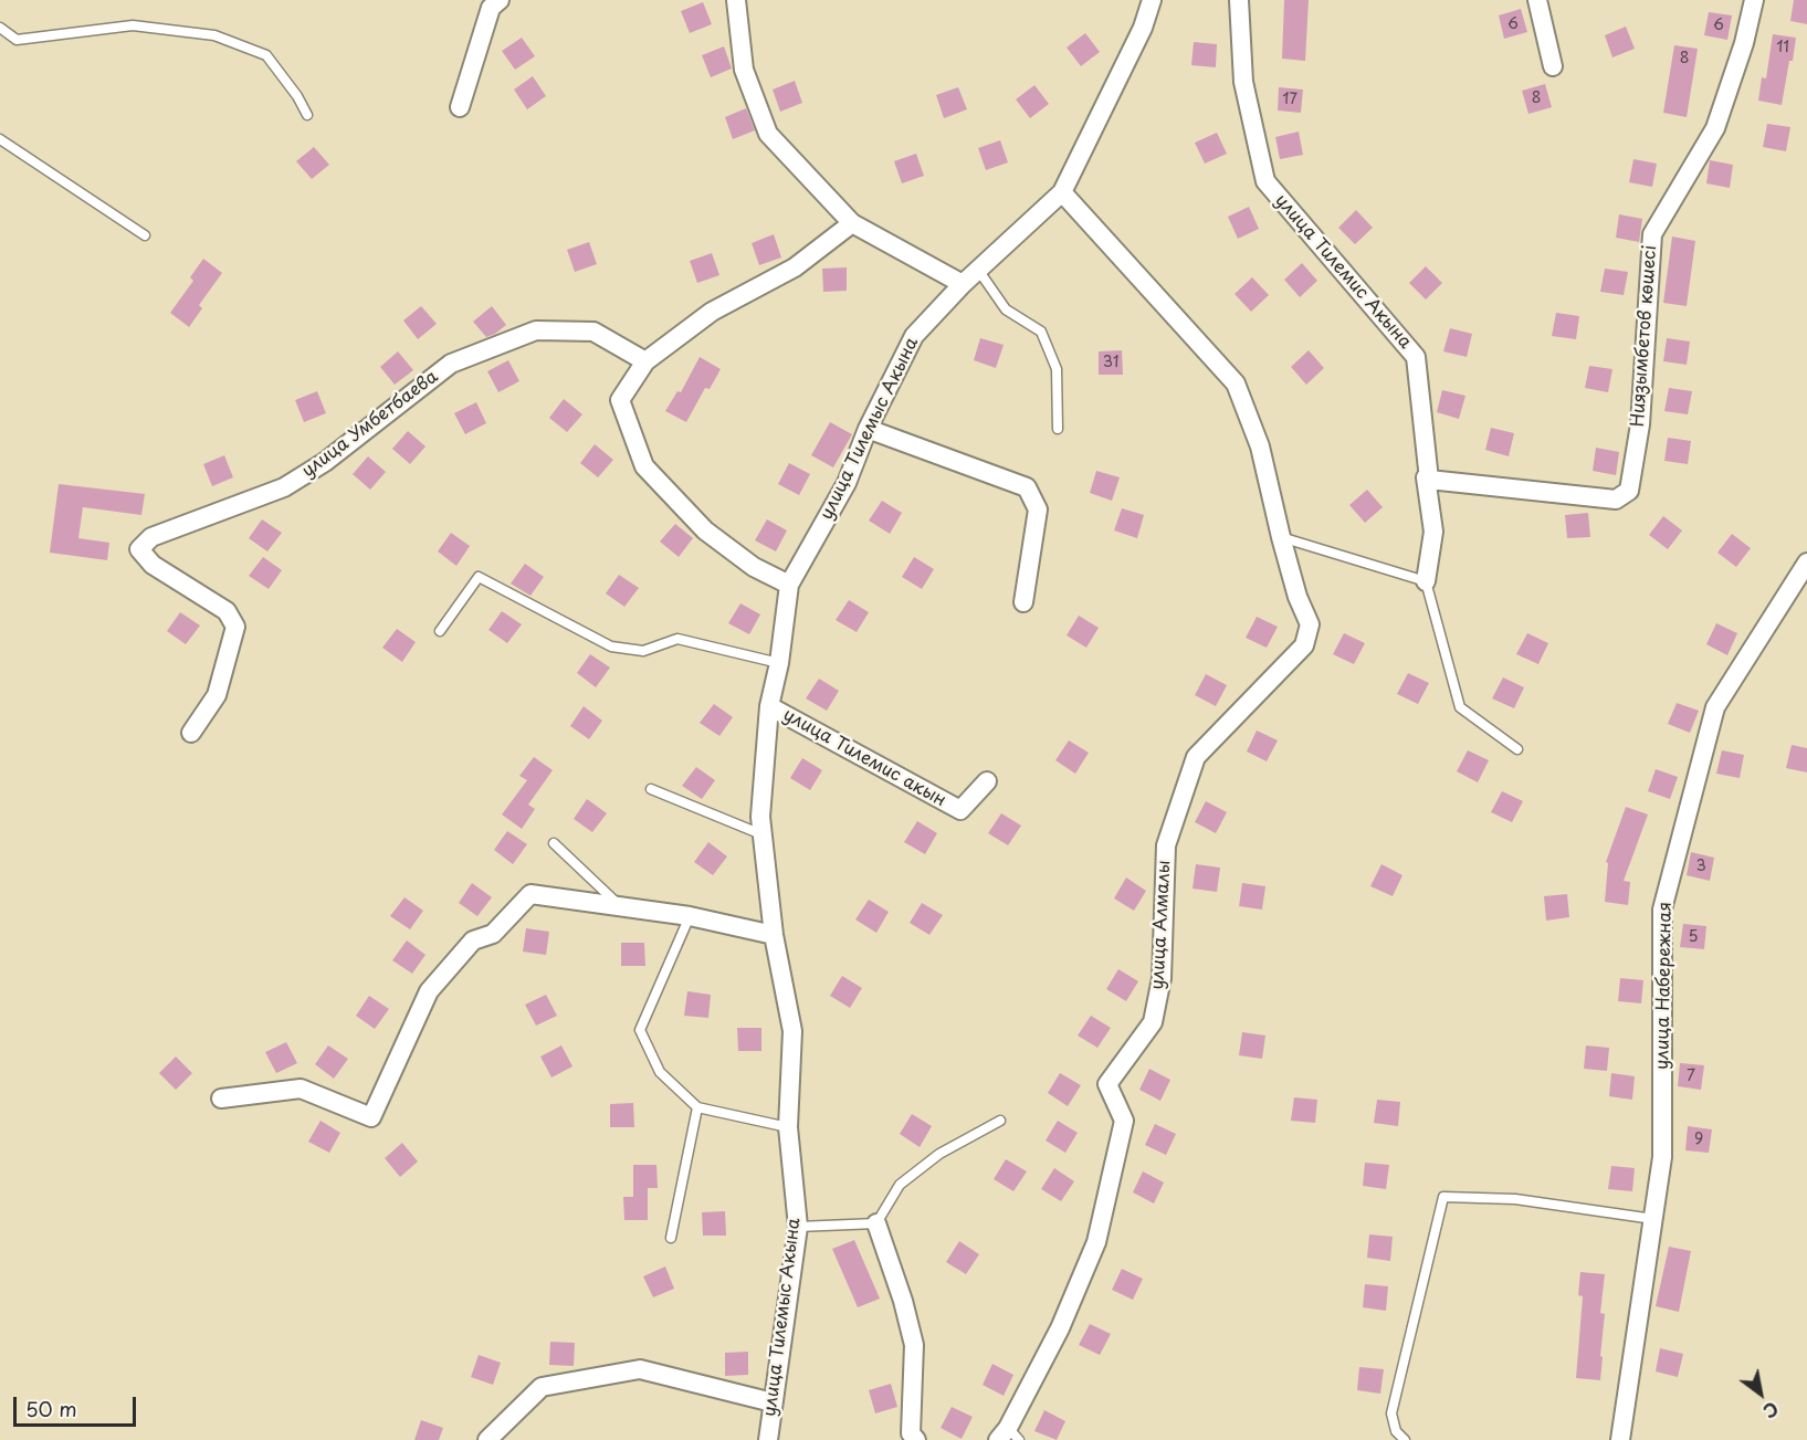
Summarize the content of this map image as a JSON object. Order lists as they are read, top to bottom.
{
  "streets": {
    "street": [
      "улица Тилемис Акына",
      "Ниязымбетов көшесі",
      "улица Умбетбаева",
      "улица Тилемыс Акына",
      "улица Тилемис акын",
      "улица Алмалы",
      "улица Набережная"
    ]
  },
  "crossings": [
    ["улица Тилемис Акына", "Ниязымбетов көшесі"],
    ["улица Тилемыс Акына", "улица Тилемис акын"]
  ],
  "house_numbers": [
    "6",
    "6",
    "11",
    "8",
    "8",
    "17",
    "31",
    "3",
    "5",
    "7",
    "9"
  ],
  "scale_bar": "50 m",
  "north": "bottom right"
}
